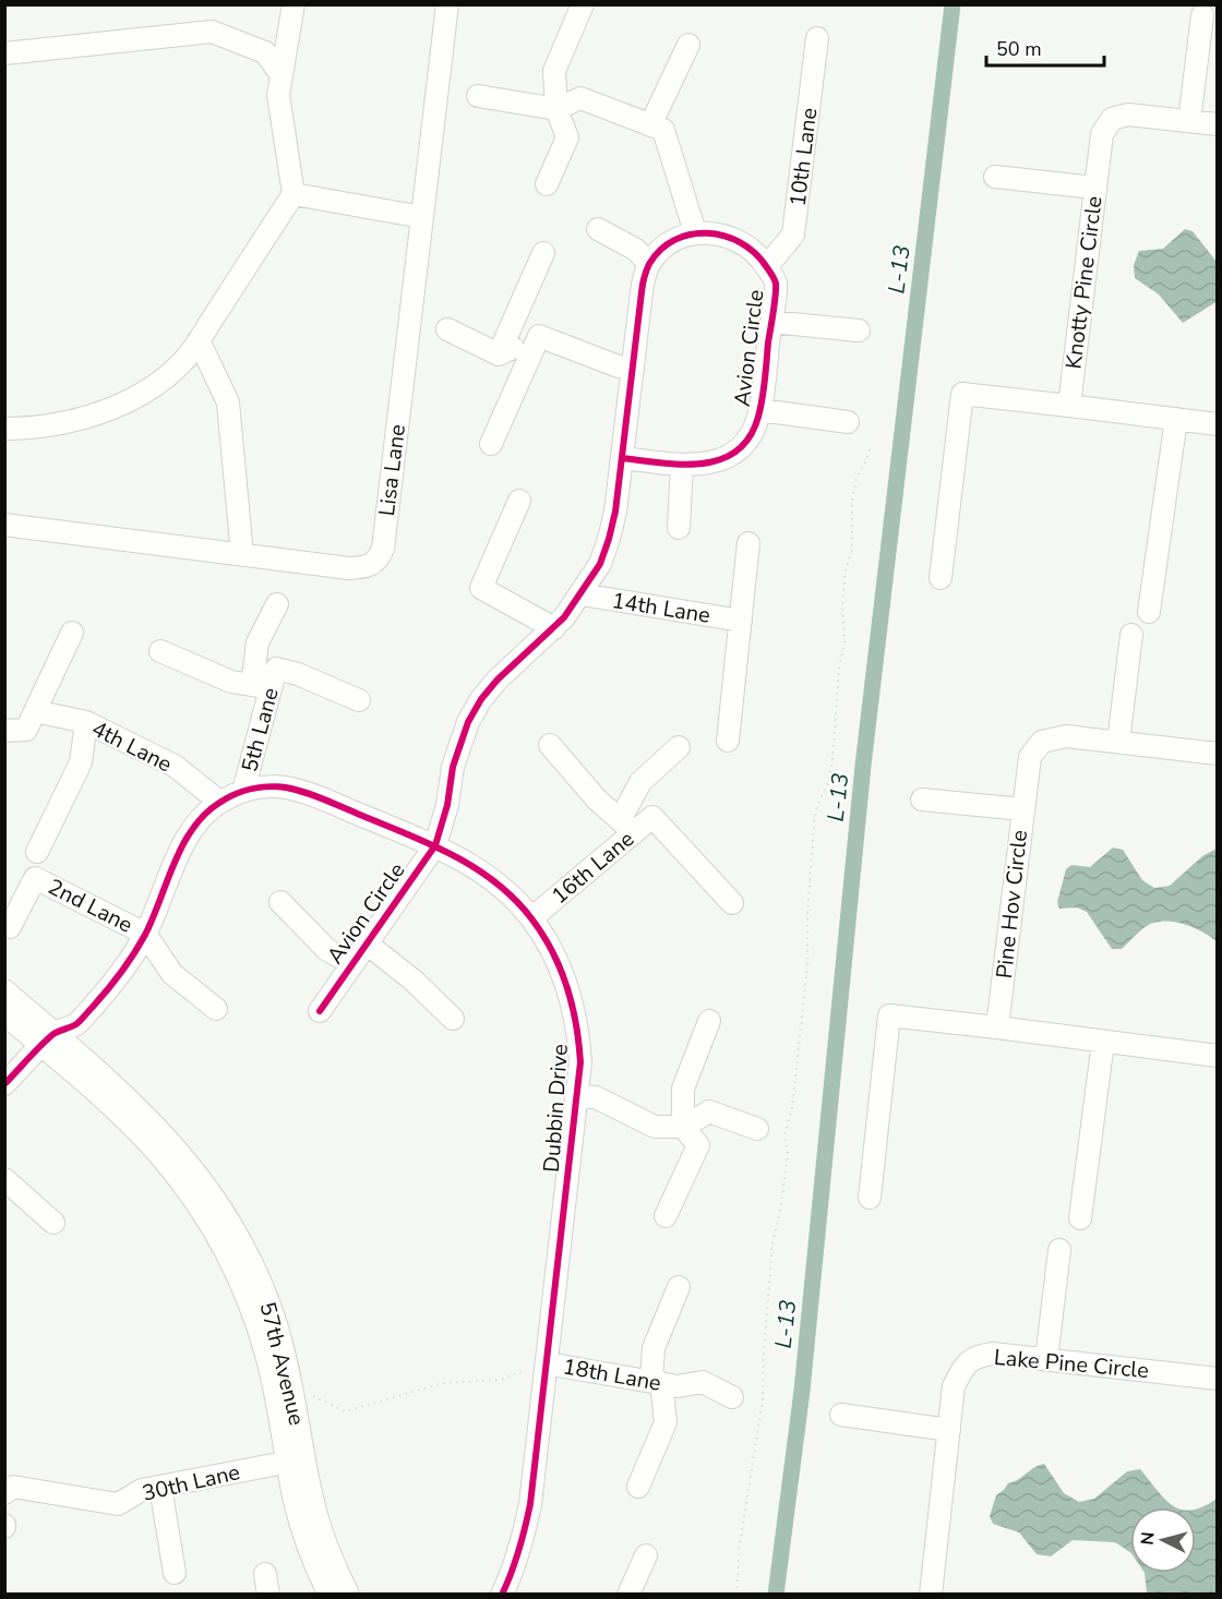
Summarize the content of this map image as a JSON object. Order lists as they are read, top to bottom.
{
  "streets": {
    "street": [
      "10th Lane",
      "Knotty Pine Circle",
      "Avion Circle",
      "Lisa Lane",
      "14th Lane",
      "5th Lane",
      "4th Lane",
      "16th Lane",
      "Pine Hov Circle",
      "2nd Lane",
      "Dubbin Drive",
      "57th Avenue",
      "Lake Pine Circle",
      "18th Lane",
      "30th Lane"
    ]
  },
  "crossings": [
    ["10th Lane", "Avion Circle"],
    ["Avion Circle", "14th Lane"],
    ["Avion Circle", "Dubbin Drive"],
    ["5th Lane", "Dubbin Drive"],
    ["4th Lane", "Dubbin Drive"],
    ["16th Lane", "Dubbin Drive"],
    ["2nd Lane", "Dubbin Drive"],
    ["Dubbin Drive", "57th Avenue"],
    ["Dubbin Drive", "18th Lane"],
    ["57th Avenue", "30th Lane"]
  ],
  "water": ["L-13"],
  "scale_bar": "50 m",
  "north": "left"
}
